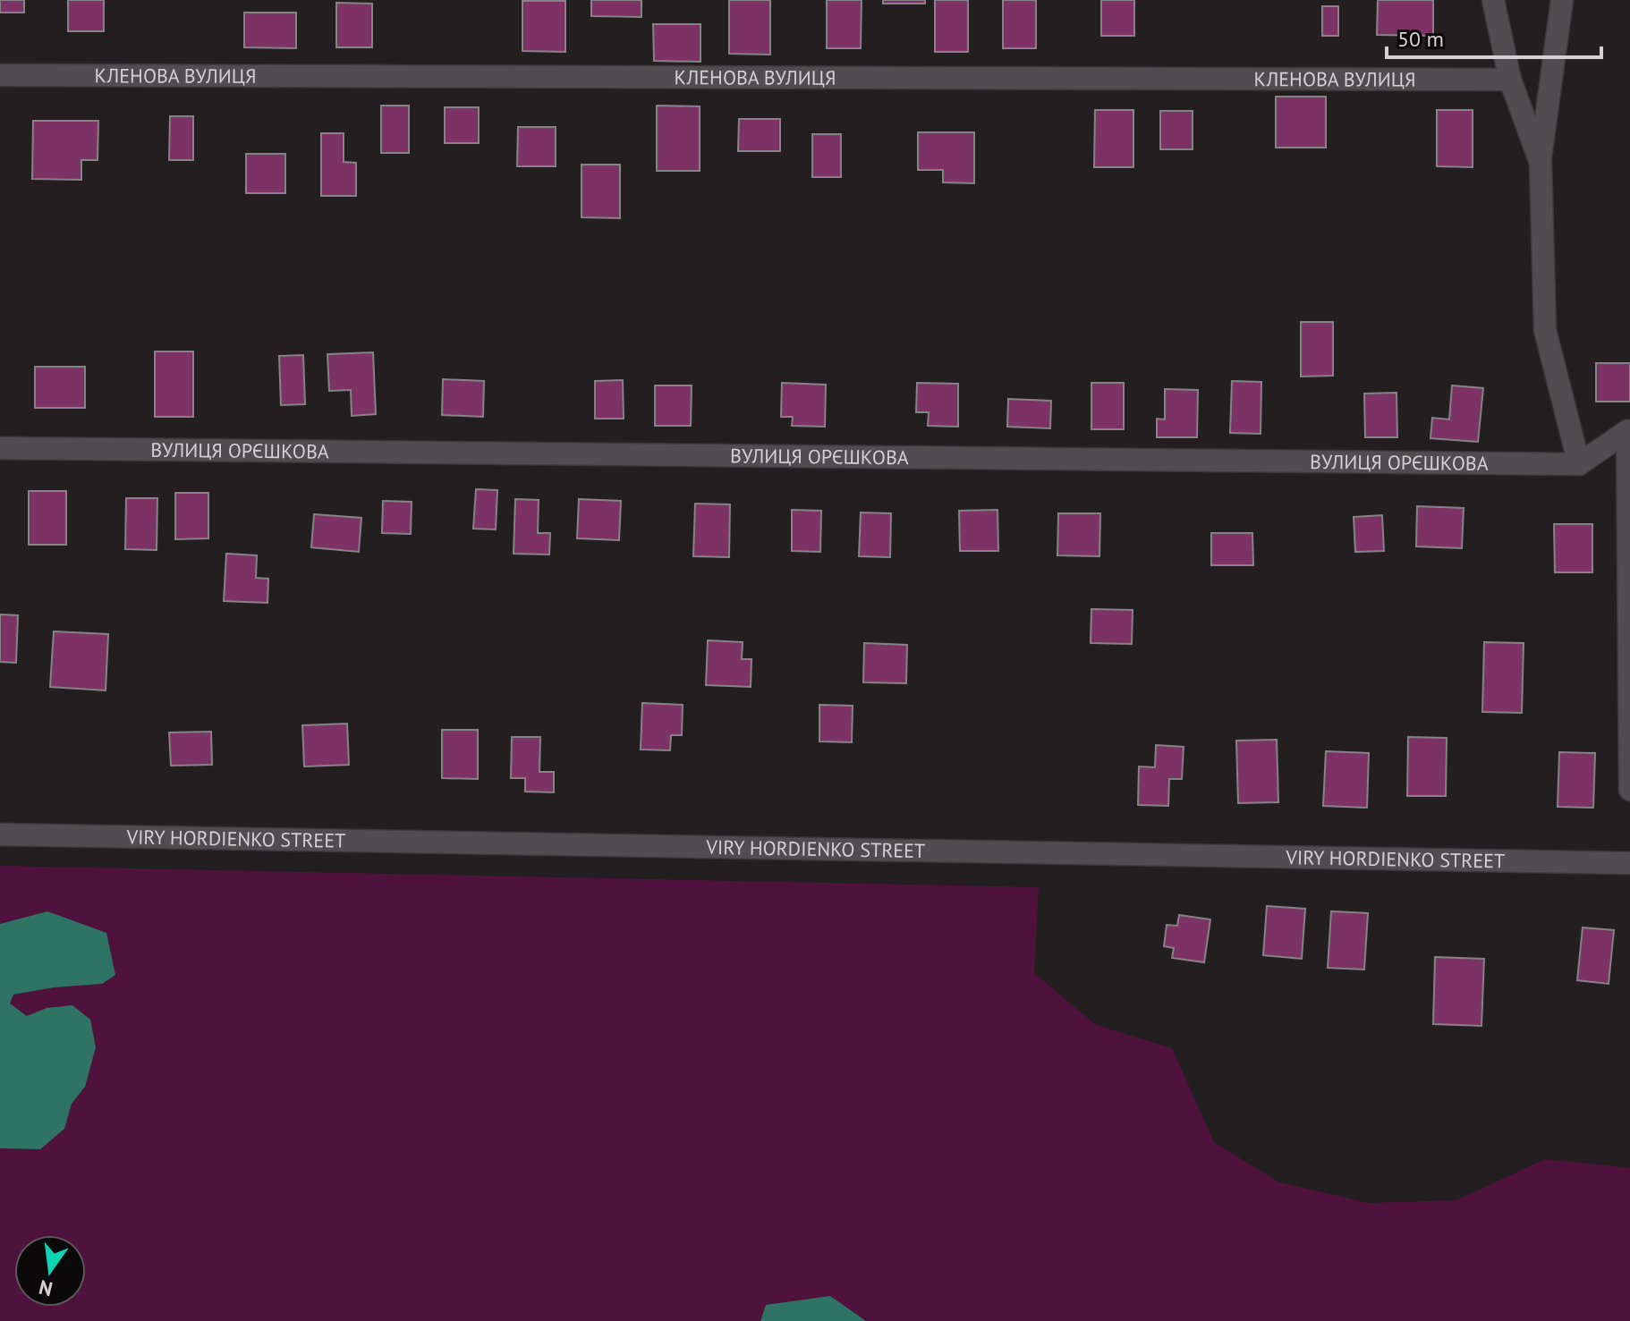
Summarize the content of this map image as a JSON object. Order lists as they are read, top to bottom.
{
  "streets": {
    "street": ["КЛЕНОВА ВУЛИЦЯ", "ВУЛИЦЯ ОРЄШКОВА", "VIRY HORDIENKO STREET"]
  },
  "scale_bar": "50 m",
  "north": "bottom"
}
